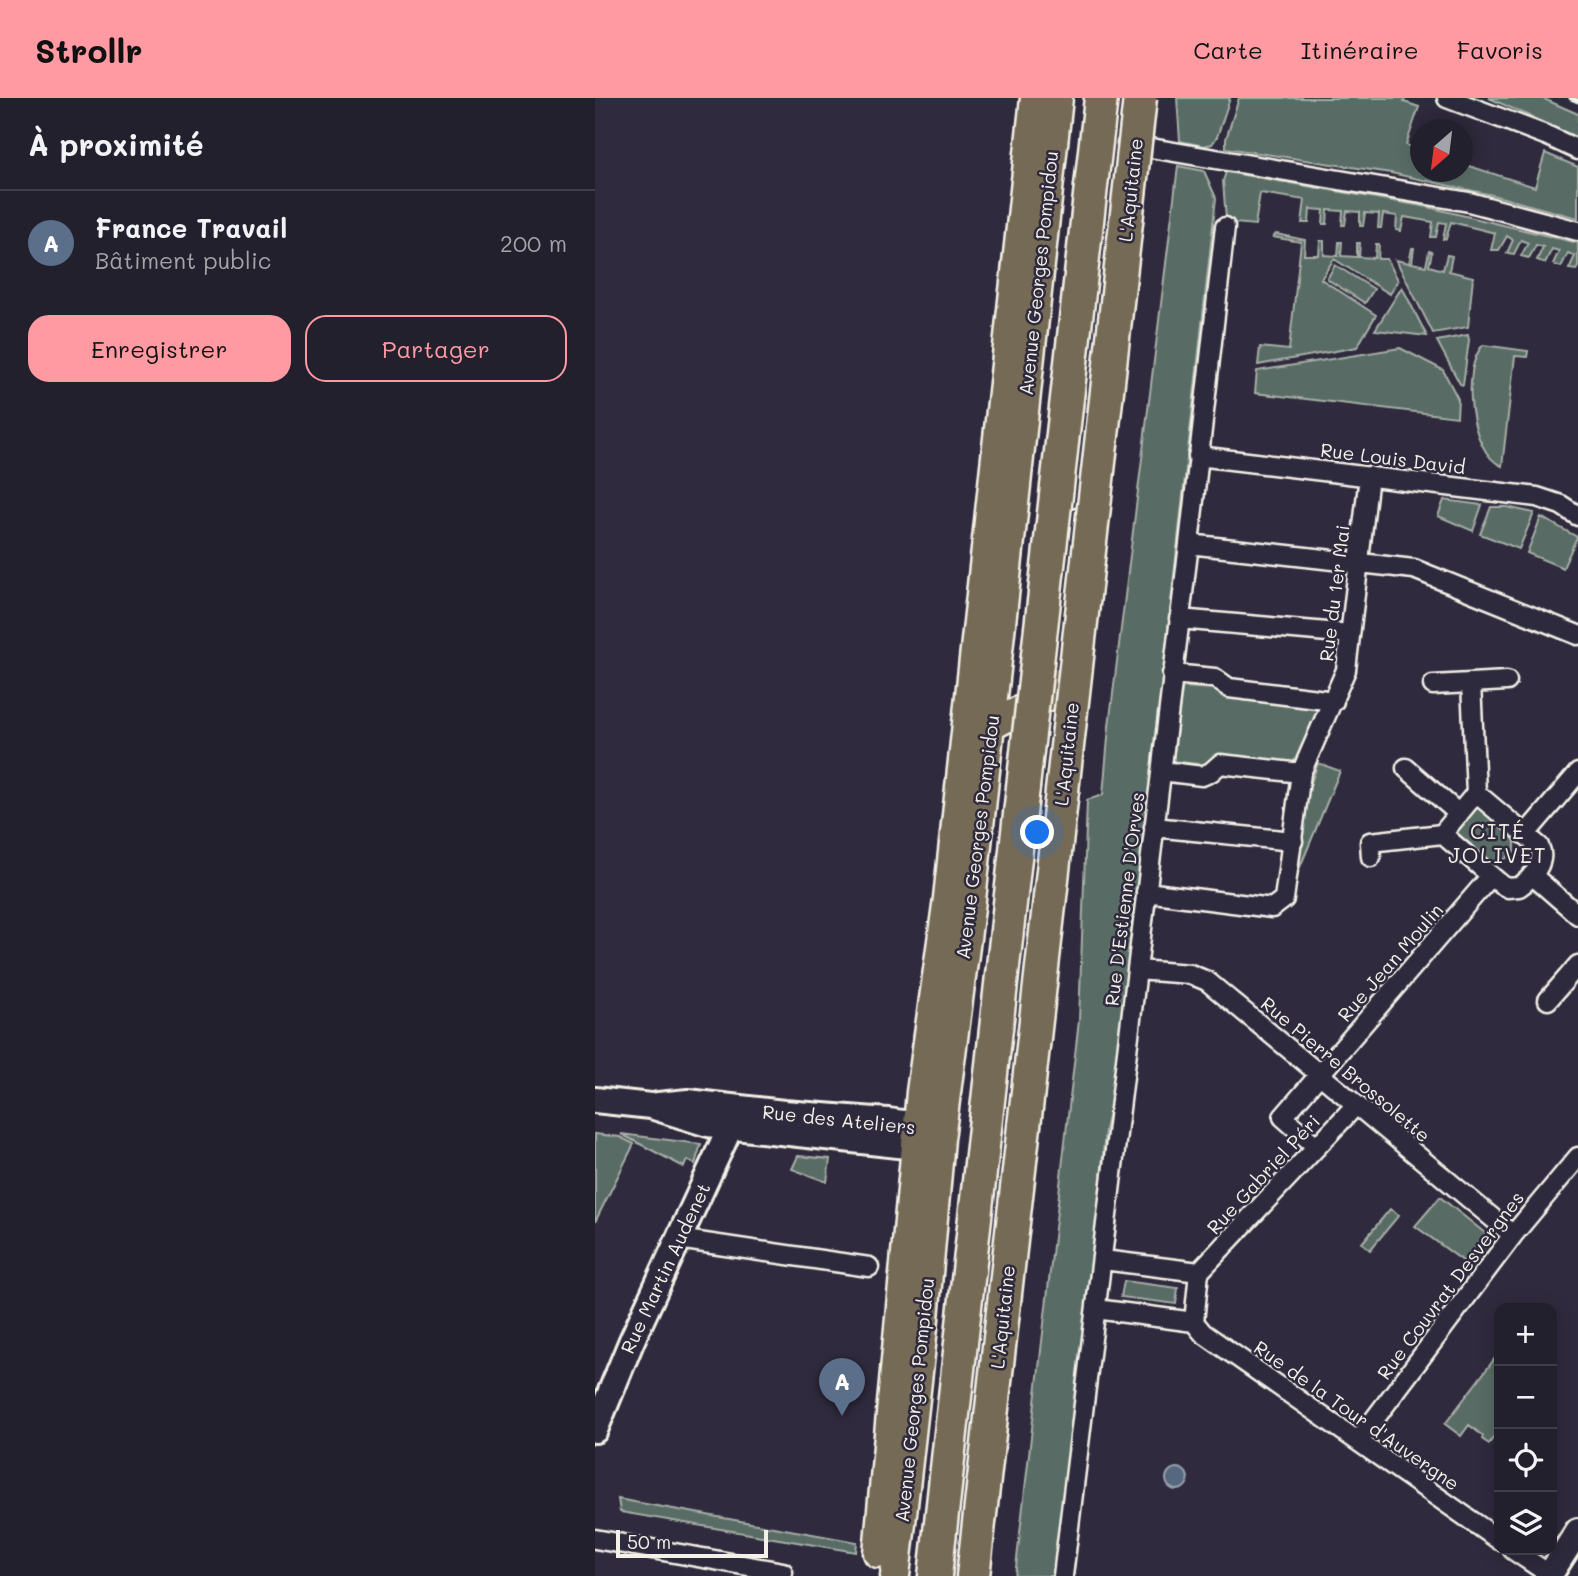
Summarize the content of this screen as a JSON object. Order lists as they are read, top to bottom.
{
  "streets": {
    "highway": ["L'Aquitaine"],
    "main road": ["Avenue Georges Pompidou"],
    "street": [
      "Rue Louis David",
      "Rue du 1er Mai",
      "Rue D'Estienne D'Orves",
      "Rue Jean Moulin",
      "Rue Pierre Brossolette",
      "Rue des Ateliers",
      "Rue Gabriel Péri",
      "Rue Martin Audenet",
      "Rue Couvrat Desvergnes",
      "Rue de la Tour d'Auvergne"
    ]
  },
  "crossings": [
    ["Avenue Georges Pompidou", "Rue des Ateliers"],
    ["Rue Louis David", "Rue du 1er Mai"],
    ["Rue Louis David", "Rue D'Estienne D'Orves"],
    ["Rue du 1er Mai", "Rue D'Estienne D'Orves"],
    ["Rue D'Estienne D'Orves", "Rue Pierre Brossolette"],
    ["Rue Jean Moulin", "Rue Pierre Brossolette"],
    ["Rue Jean Moulin", "Rue Gabriel Péri"],
    ["Rue Pierre Brossolette", "Rue Gabriel Péri"],
    ["Rue Pierre Brossolette", "Rue Couvrat Desvergnes"],
    ["Rue des Ateliers", "Rue Martin Audenet"],
    ["Rue Couvrat Desvergnes", "Rue de la Tour d'Auvergne"]
  ],
  "districts": ["CITÉ JOLIVET"],
  "scale_bar": "50 m",
  "north": "bottom left",
  "page": {
    "header": "Strollr",
    "nav": ["Carte", "Itinéraire", "Favoris"],
    "heading": "À proximité",
    "list": [
      {
        "mark": "A",
        "name": "France Travail",
        "note": "Bâtiment public",
        "value": "200 m"
      }
    ],
    "buttons": ["Enregistrer", "Partager"],
    "map_buttons": ["+", "−"],
    "pins": "A",
    "scale": "50 m"
  }
}
